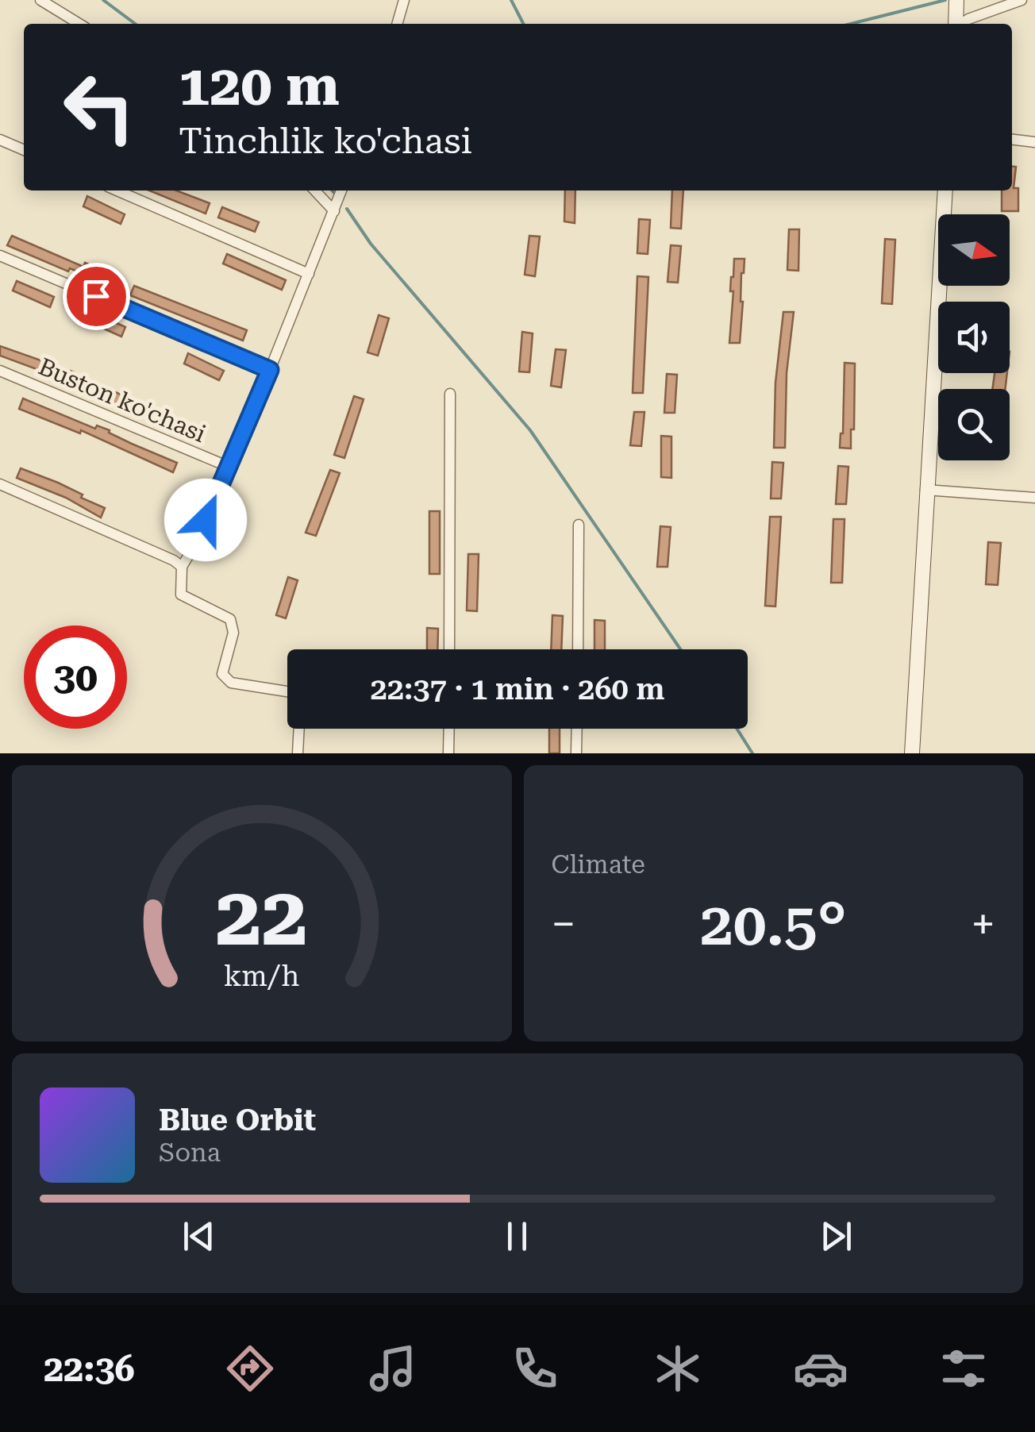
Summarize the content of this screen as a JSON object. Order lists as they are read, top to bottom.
{
  "streets": {
    "street": ["Buston ko'chasi"]
  },
  "north": "right",
  "page": {
    "turn": ["120 m", "Tinchlik ko'chasi"],
    "limit": "30",
    "trip": "22:37 · 1 min · 260 m",
    "tile": "Climate",
    "heat": ["−", "20.5°", "+"],
    "song": ["Blue Orbit", "Sona"],
    "tabs": "22:36",
    "gauge": ["22", "km/h"]
  }
}
